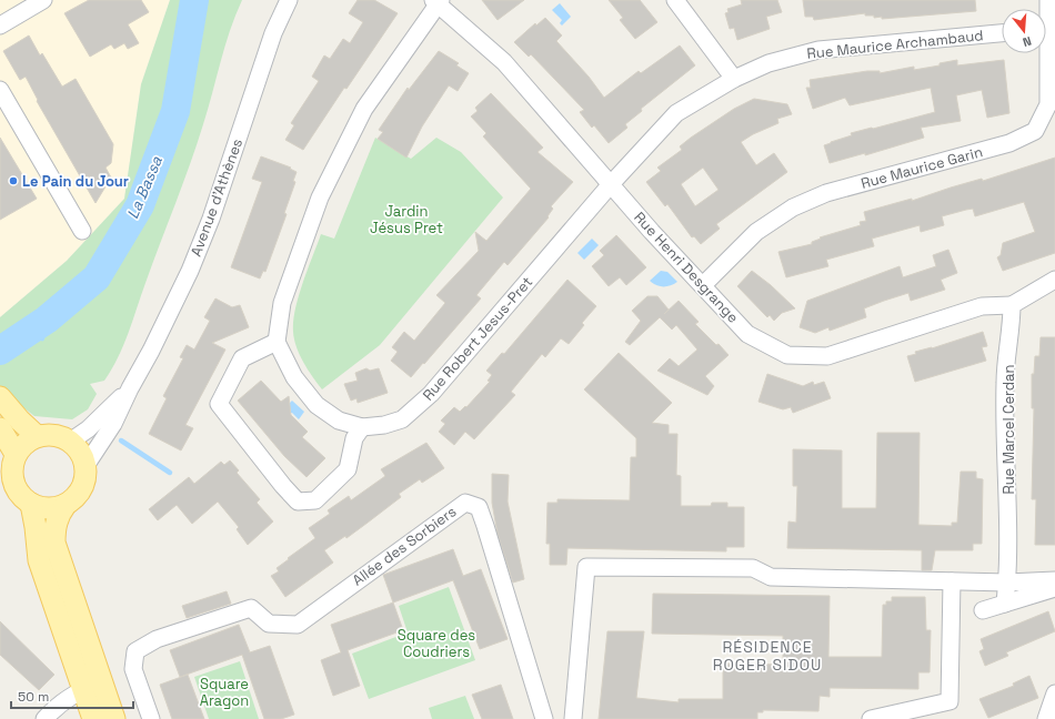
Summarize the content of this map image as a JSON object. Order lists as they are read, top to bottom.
{
  "streets": {
    "street": [
      "Rue Maurice Archambaud",
      "Rue Maurice Garin",
      "Avenue d'Athènes",
      "Rue Henri Desgrange",
      "Rue Robert Jesus-Pret",
      "Rue Marcel Cerdan",
      "Allée des Sorbiers"
    ]
  },
  "crossings": [
    ["Rue Maurice Archambaud", "Rue Henri Desgrange"],
    ["Rue Maurice Archambaud", "Rue Robert Jesus-Pret"],
    ["Rue Maurice Garin", "Rue Henri Desgrange"],
    ["Rue Henri Desgrange", "Rue Robert Jesus-Pret"],
    ["Rue Henri Desgrange", "Rue Marcel Cerdan"]
  ],
  "districts": ["RÉSIDENCE ROGER SIDOU"],
  "water": ["La Bassa"],
  "parks": ["Jardin Jésus Pret", "Square des Coudriers", "Square Aragon"],
  "places": ["Le Pain du Jour"],
  "scale_bar": "50 m",
  "north": "bottom"
}
